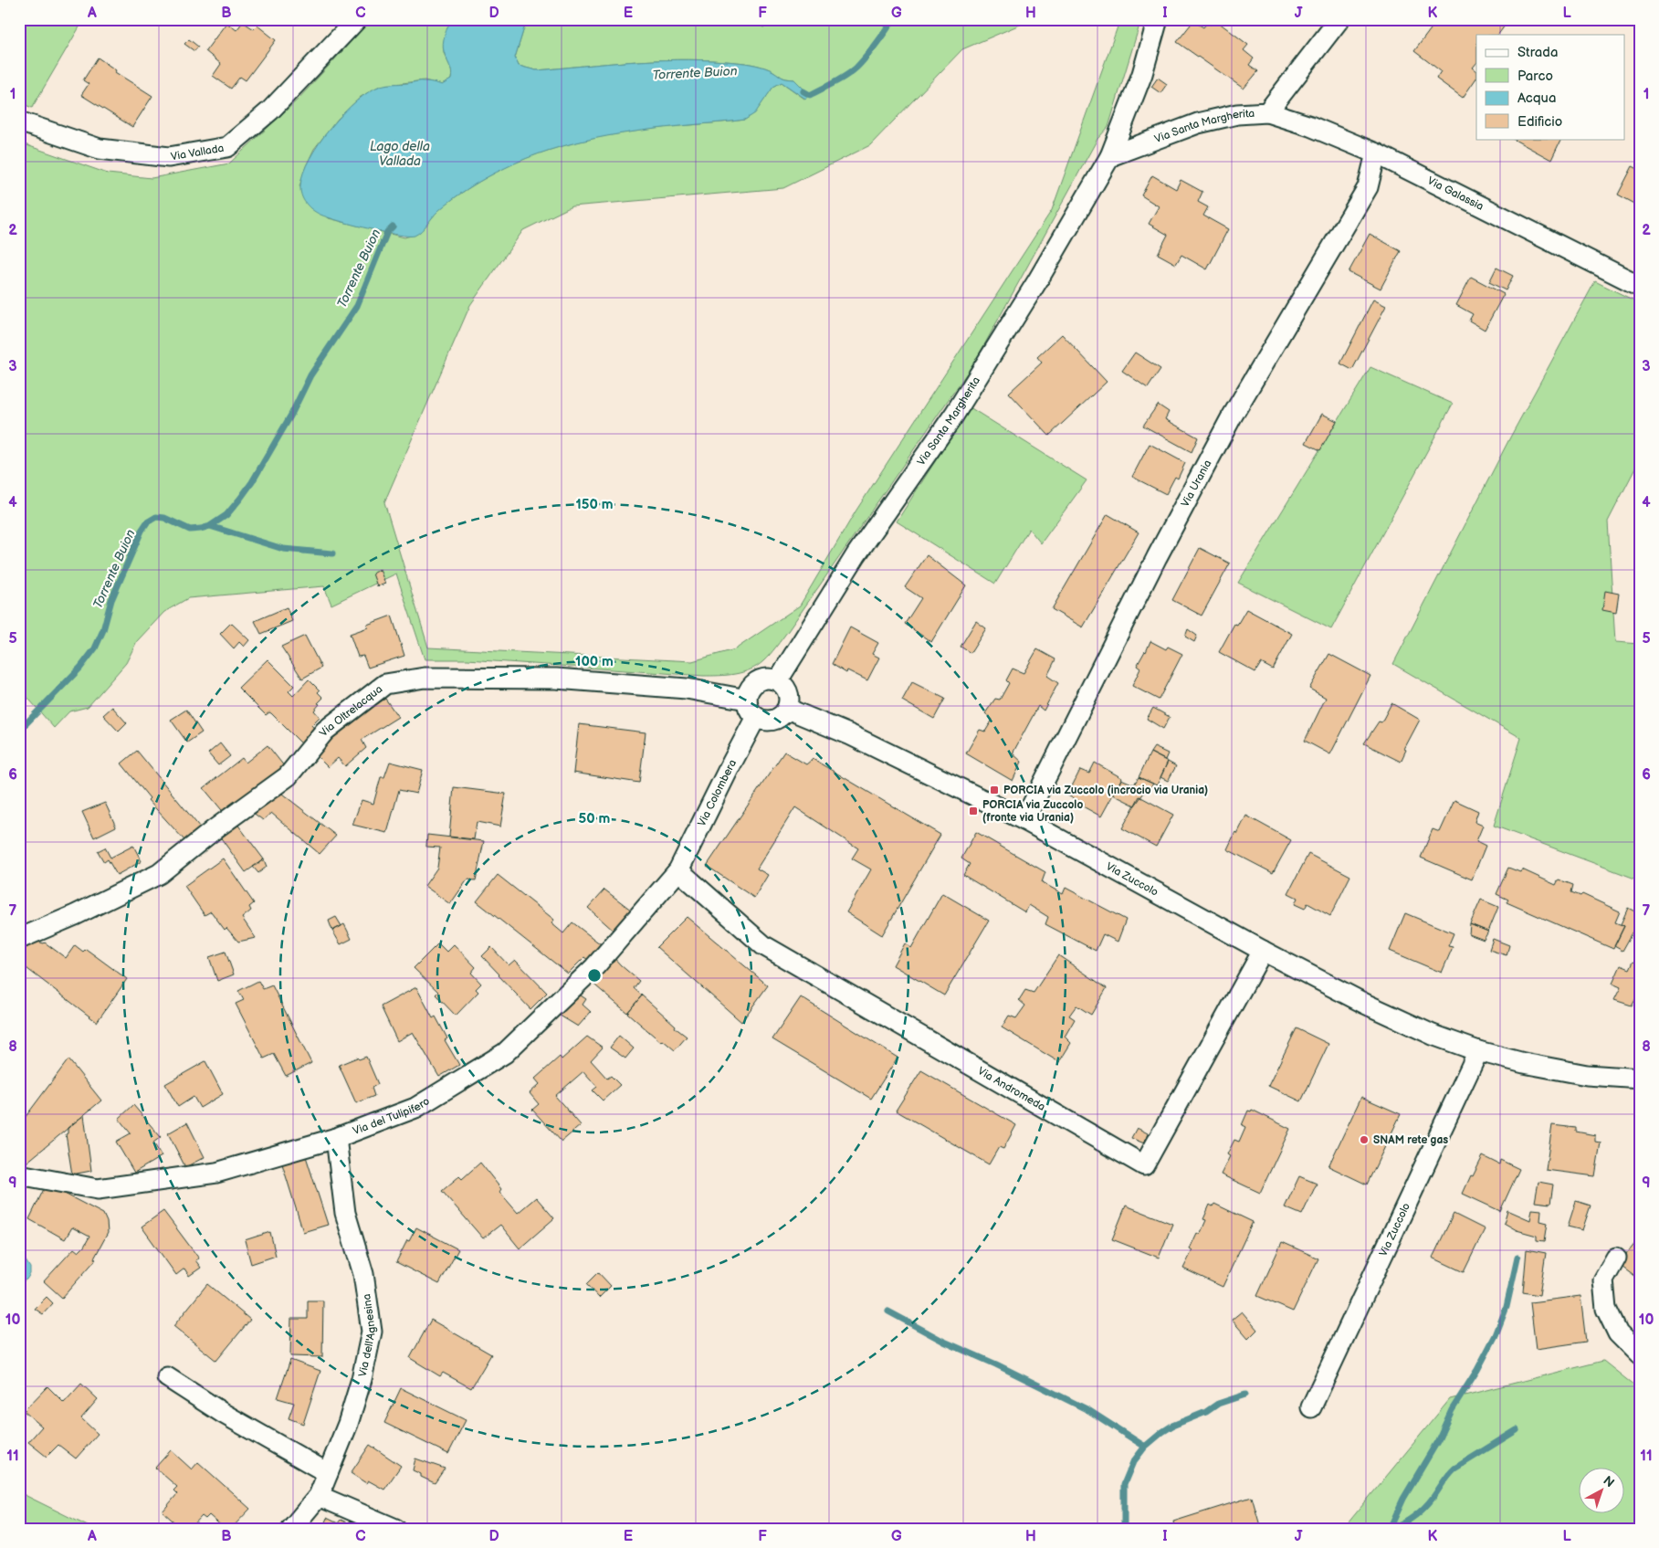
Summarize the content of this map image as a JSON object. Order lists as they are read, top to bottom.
{
  "streets": {
    "street": [
      "Via Santa Margherita",
      "Via Vallada",
      "Via Galassia",
      "Via Urania",
      "Via Oltrelacqua",
      "Via Colombera",
      "Via Zuccolo",
      "Via Andromeda",
      "Via del Tulipifero",
      "Via dell'Agnesina"
    ]
  },
  "crossings": [
    ["Via Santa Margherita", "Via Galassia"],
    ["Via Santa Margherita", "Via Oltrelacqua"],
    ["Via Santa Margherita", "Via Colombera"],
    ["Via Santa Margherita", "Via Zuccolo"],
    ["Via Galassia", "Via Urania"],
    ["Via Urania", "Via Zuccolo"],
    ["Via Oltrelacqua", "Via Colombera"],
    ["Via Oltrelacqua", "Via Zuccolo"],
    ["Via Colombera", "Via Zuccolo"],
    ["Via Colombera", "Via Andromeda"],
    ["Via Colombera", "Via del Tulipifero"],
    ["Via Zuccolo", "Via Andromeda"],
    ["Via Andromeda", "Via del Tulipifero"],
    ["Via del Tulipifero", "Via dell'Agnesina"]
  ],
  "water": ["Torrente Buion", "Lago della Vallada"],
  "places": {
    "transit": ["PORCIA via Zuccolo (incrocio via Urania)", "PORCIA via Zuccolo (fronte via Urania)"],
    "other": ["SNAM rete gas"]
  },
  "legend": [
    "Strada",
    "Parco",
    "Acqua",
    "Edificio"
  ],
  "north": "top right",
  "grid": {
    "columns": [
      "A",
      "B",
      "C",
      "D",
      "E",
      "F",
      "G",
      "H",
      "I",
      "J",
      "K",
      "L"
    ],
    "rows": [
      "1",
      "2",
      "3",
      "4",
      "5",
      "6",
      "7",
      "8",
      "9",
      "10",
      "11"
    ]
  },
  "rings": ["150 m", "100 m", "50 m"]
}
